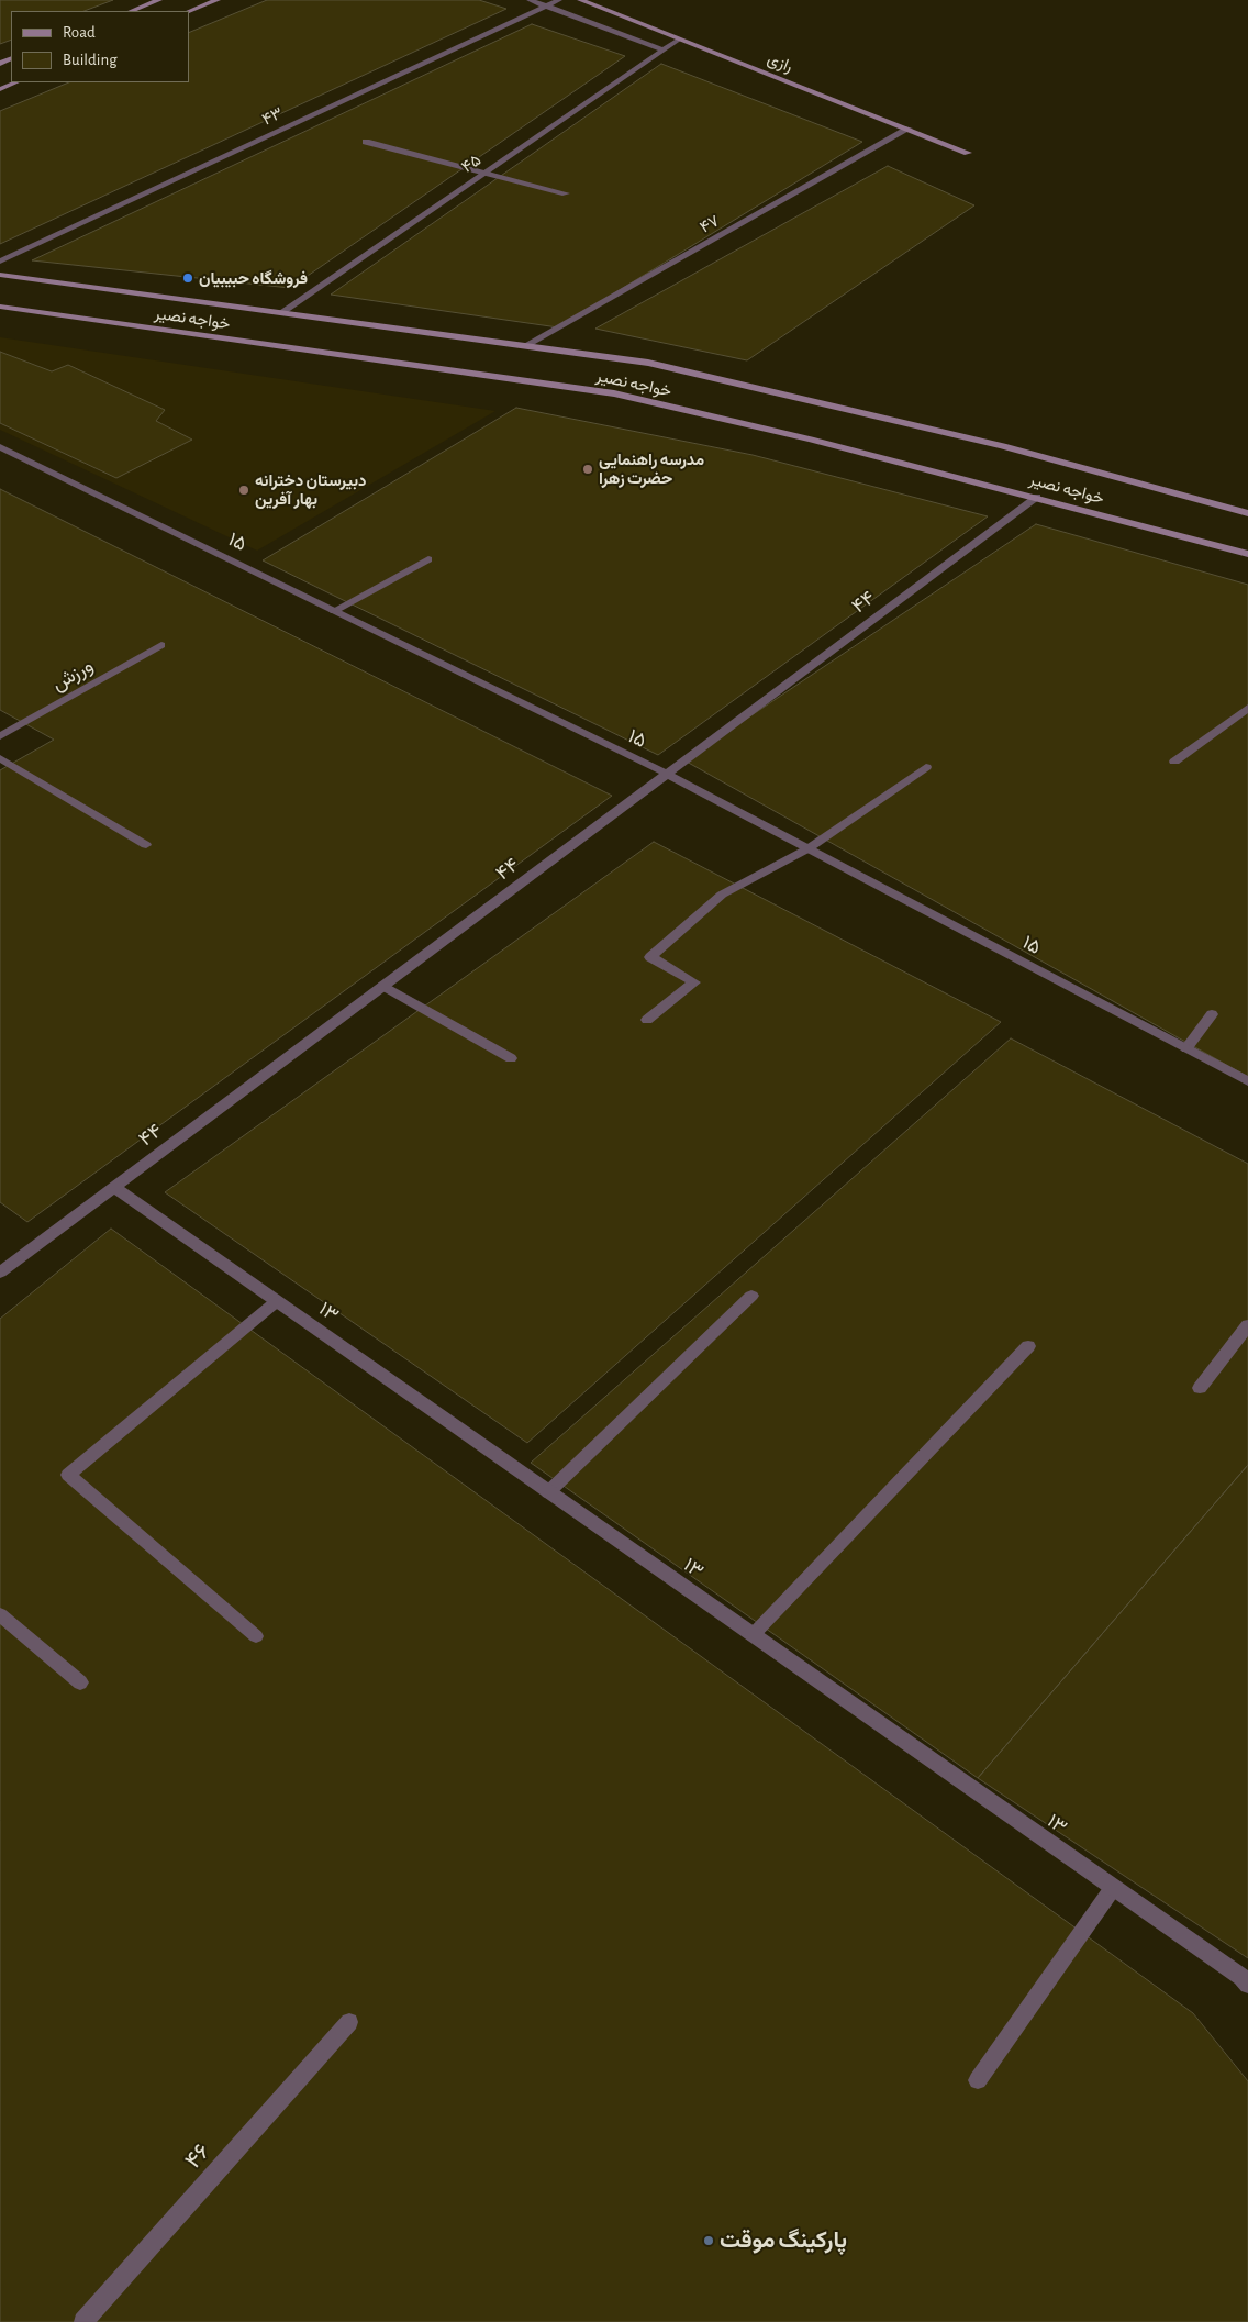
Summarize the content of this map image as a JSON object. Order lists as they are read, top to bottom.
{
  "streets": {
    "main road": ["رازی", "خواجه نصیر"],
    "street": [
      "۴۳",
      "۴۵",
      "۴۷",
      "۱۵",
      "۴۴",
      "ورزش",
      "۱۳",
      "۴۶"
    ]
  },
  "crossings": [
    ["رازی", "۴۵"],
    ["رازی", "۴۷"],
    ["۴۵", "خواجه نصیر"],
    ["۴۷", "خواجه نصیر"],
    ["خواجه نصیر", "۴۴"],
    ["۱۵", "۴۴"],
    ["۴۴", "۱۳"]
  ],
  "places": [
    "فروشگاه حبیبیان",
    "مدرسه راهنمایی حضرت زهرا",
    "دبیرستان دخترانه بهار آفرین",
    "پارکینگ موقت"
  ],
  "legend": ["Road", "Building"]
}
